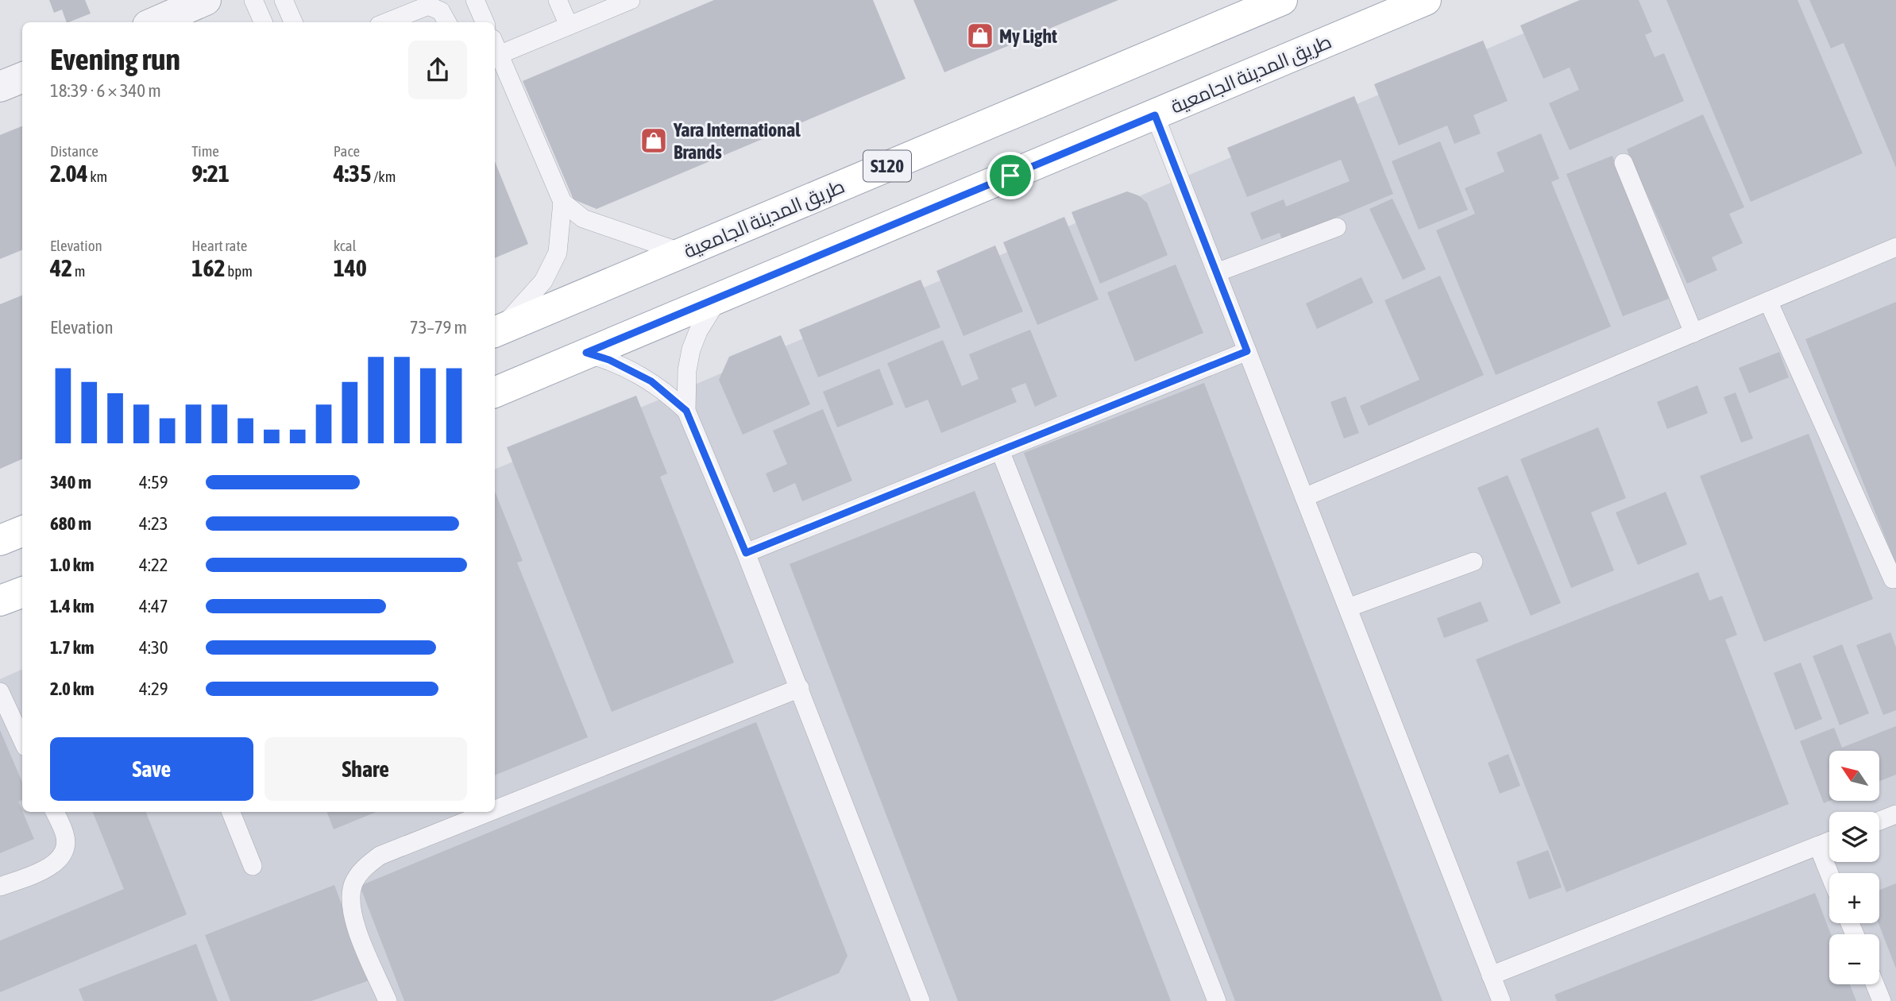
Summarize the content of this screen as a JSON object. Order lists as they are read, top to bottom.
{
  "streets": {
    "main road": ["طريق المدينة الجامعية", "S120"]
  },
  "places": {
    "shop": ["My Light", "Yara International Brands"]
  },
  "north": "top left",
  "page": {
    "heading": ["Evening run", "18:39 · 6 × 340 m"],
    "stats": [
      ["Distance", "2.04 km"],
      ["Time", "9:21"],
      ["Pace", "4:35 /km"],
      ["Elevation", "42 m"],
      ["Heart rate", "162 bpm"],
      ["kcal", "140"]
    ],
    "chart": ["Elevation", "73–79 m"],
    "list": [
      {
        "name": "340 m",
        "note": "4:59"
      },
      {
        "name": "680 m",
        "note": "4:23"
      },
      {
        "name": "1.0 km",
        "note": "4:22"
      },
      {
        "name": "1.4 km",
        "note": "4:47"
      },
      {
        "name": "1.7 km",
        "note": "4:30"
      },
      {
        "name": "2.0 km",
        "note": "4:29"
      }
    ],
    "buttons": ["Save", "Share"],
    "map_buttons": ["+", "−"]
  }
}
